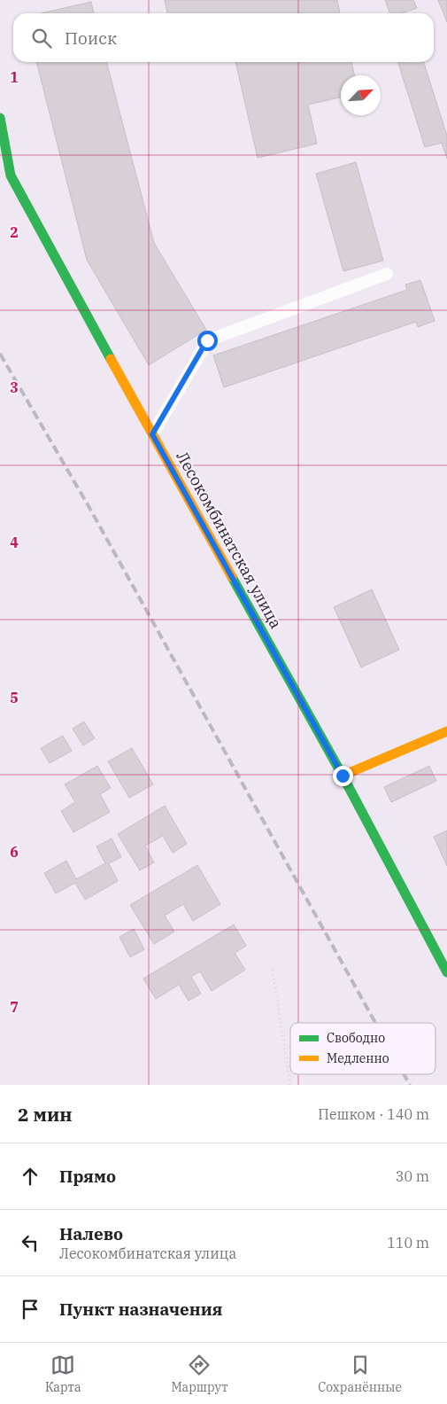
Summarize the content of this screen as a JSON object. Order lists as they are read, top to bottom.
{
  "streets": {
    "main road": ["Лесокомбинатская улица"]
  },
  "legend": ["Свободно", "Медленно"],
  "north": "top right",
  "page": {
    "search": "Поиск",
    "heading": ["2 мин", "Пешком · 140 m"],
    "list": [
      ["Прямо", "30 m"],
      ["Налево", "Лесокомбинатская улица", "110 m"],
      "Пункт назначения"
    ],
    "nav": ["Карта", "Маршрут", "Сохранённые"]
  },
  "grid": {
    "rows": [
      "1",
      "2",
      "3",
      "4",
      "5",
      "6",
      "7"
    ]
  }
}
